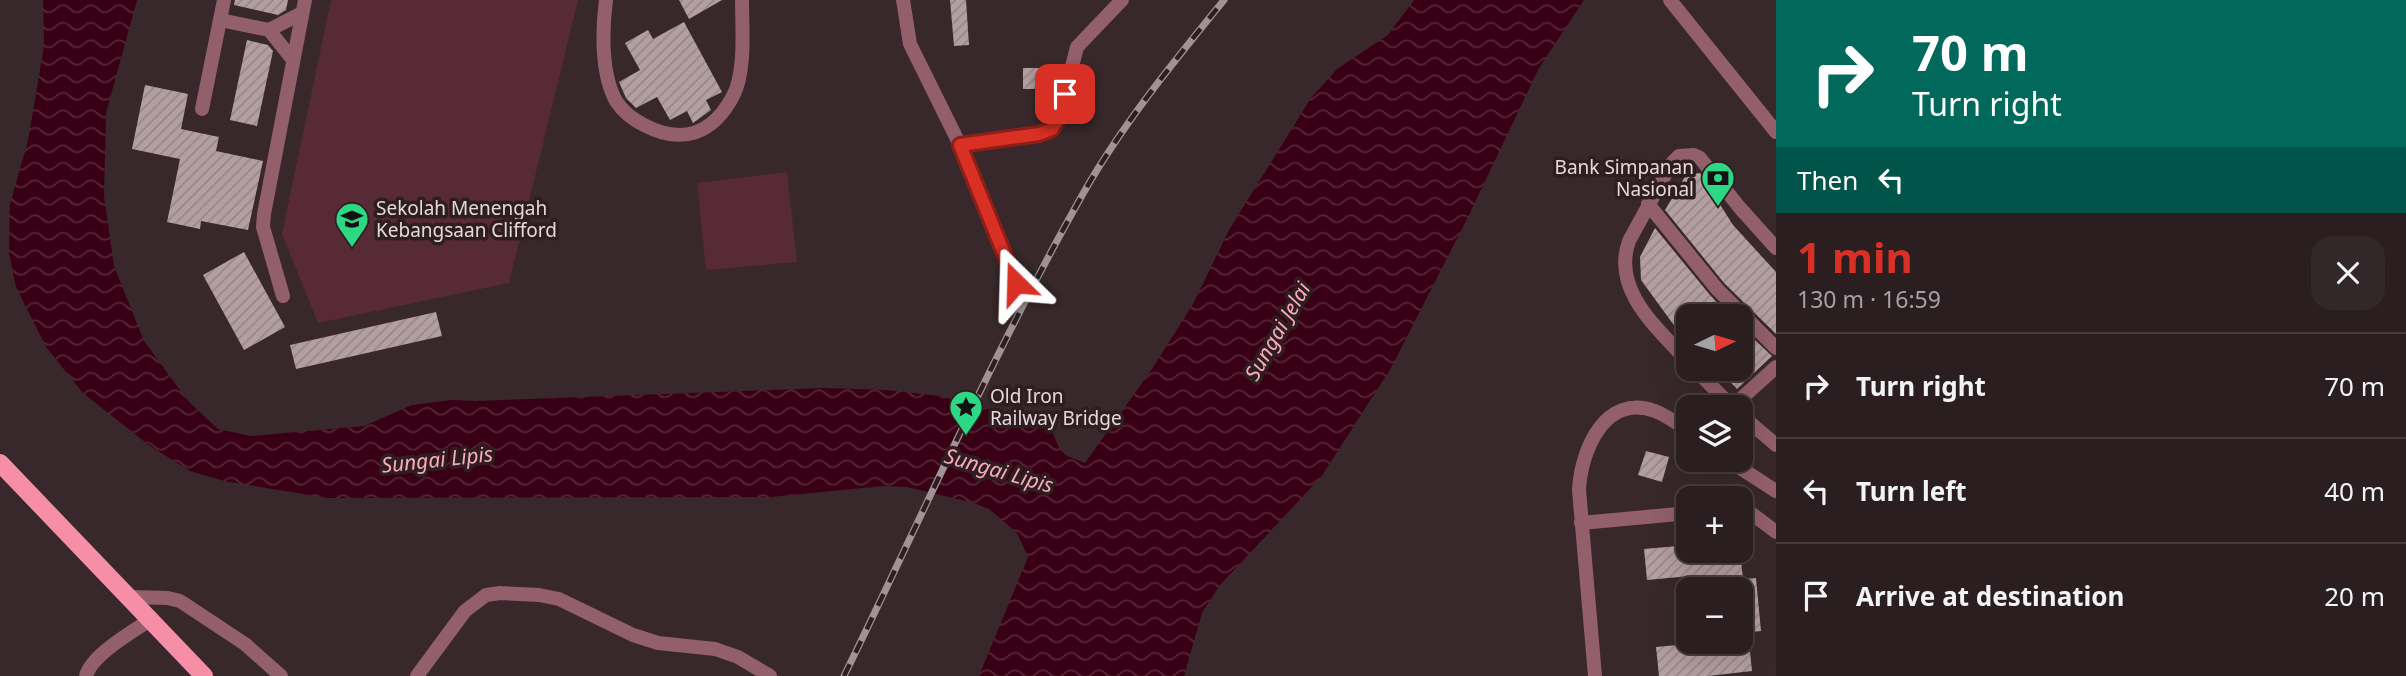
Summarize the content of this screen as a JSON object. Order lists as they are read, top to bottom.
{
  "water": ["Sungai Jelai", "Sungai Lipis"],
  "places": {
    "bank": ["Bank Simpanan Nasional"],
    "school or university": ["Sekolah Menengah Kebangsaan Clifford"],
    "place": ["Old Iron Railway Bridge"]
  },
  "north": "right",
  "page": {
    "turn": ["70 m", "Turn right"],
    "then": "Then",
    "heading": ["1 min", "130 m · 16:59"],
    "map_buttons": ["+", "−"],
    "list": [
      {
        "name": "Turn right",
        "value": "70 m"
      },
      {
        "name": "Turn left",
        "value": "40 m"
      },
      {
        "name": "Arrive at destination",
        "value": "20 m"
      }
    ]
  }
}
